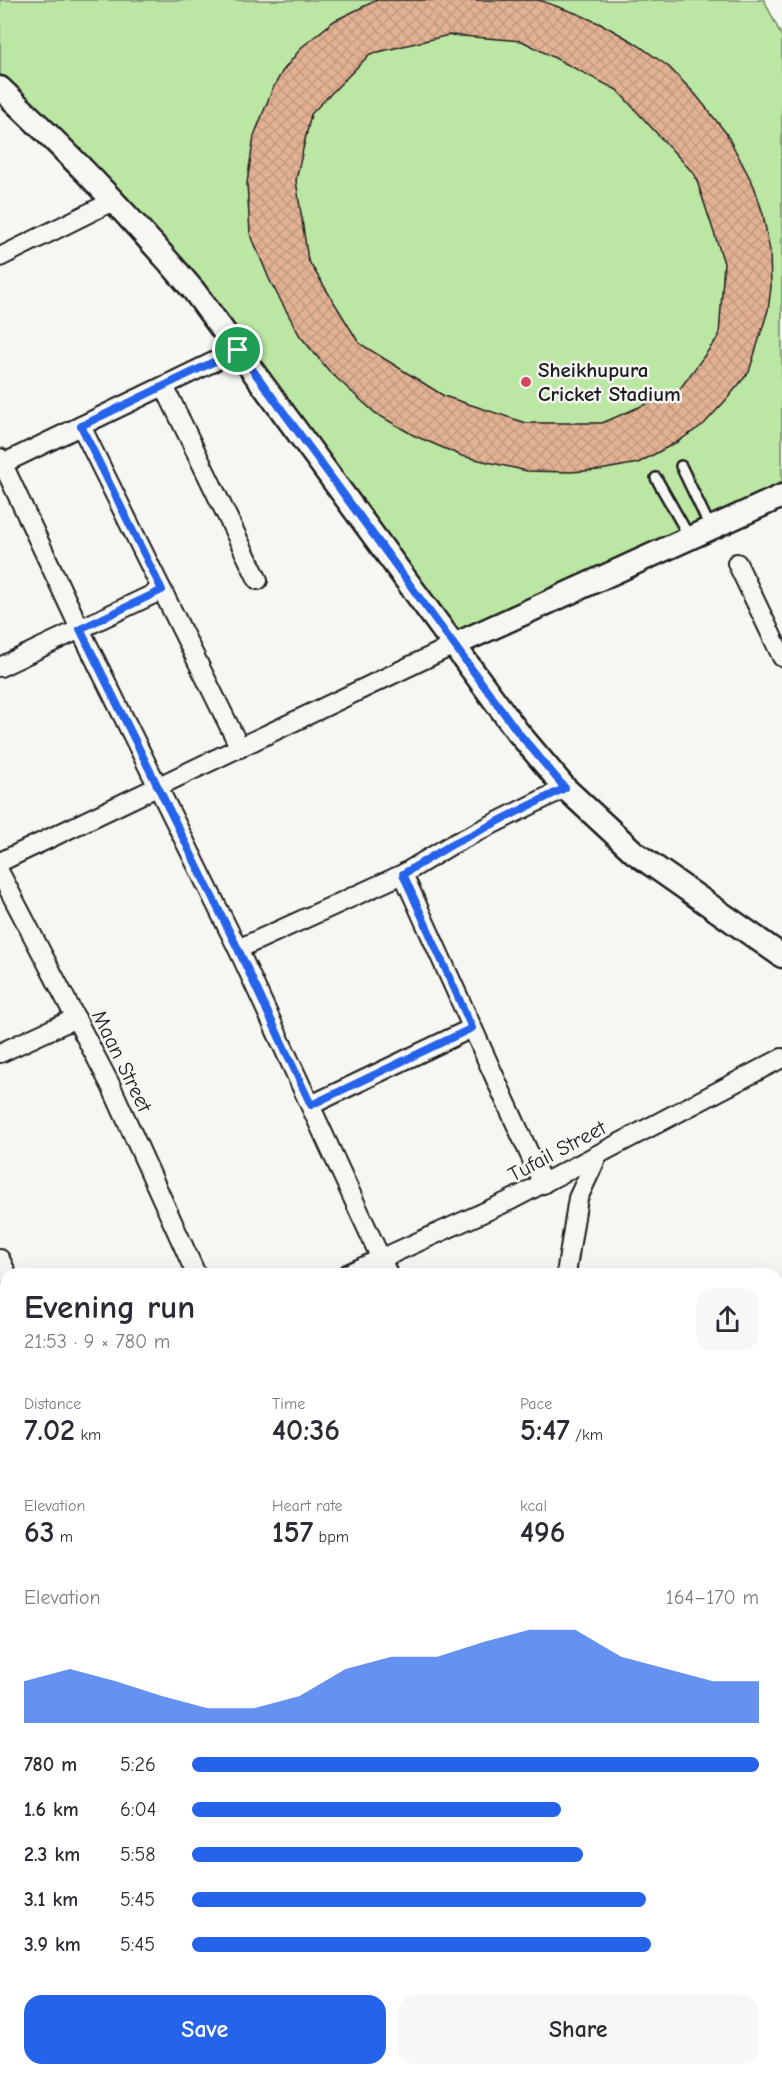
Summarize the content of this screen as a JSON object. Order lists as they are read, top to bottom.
{
  "streets": {
    "street": ["Maan Street", "Tufail Street"]
  },
  "places": ["Sheikhupura Cricket Stadium"],
  "page": {
    "heading": ["Evening run", "21:53 · 9 × 780 m"],
    "stats": [
      ["Distance", "7.02 km"],
      ["Time", "40:36"],
      ["Pace", "5:47 /km"],
      ["Elevation", "63 m"],
      ["Heart rate", "157 bpm"],
      ["kcal", "496"]
    ],
    "chart": ["Elevation", "164–170 m"],
    "list": [
      {
        "name": "780 m",
        "note": "5:26"
      },
      {
        "name": "1.6 km",
        "note": "6:04"
      },
      {
        "name": "2.3 km",
        "note": "5:58"
      },
      {
        "name": "3.1 km",
        "note": "5:45"
      },
      {
        "name": "3.9 km",
        "note": "5:45"
      }
    ],
    "buttons": ["Save", "Share"]
  }
}
